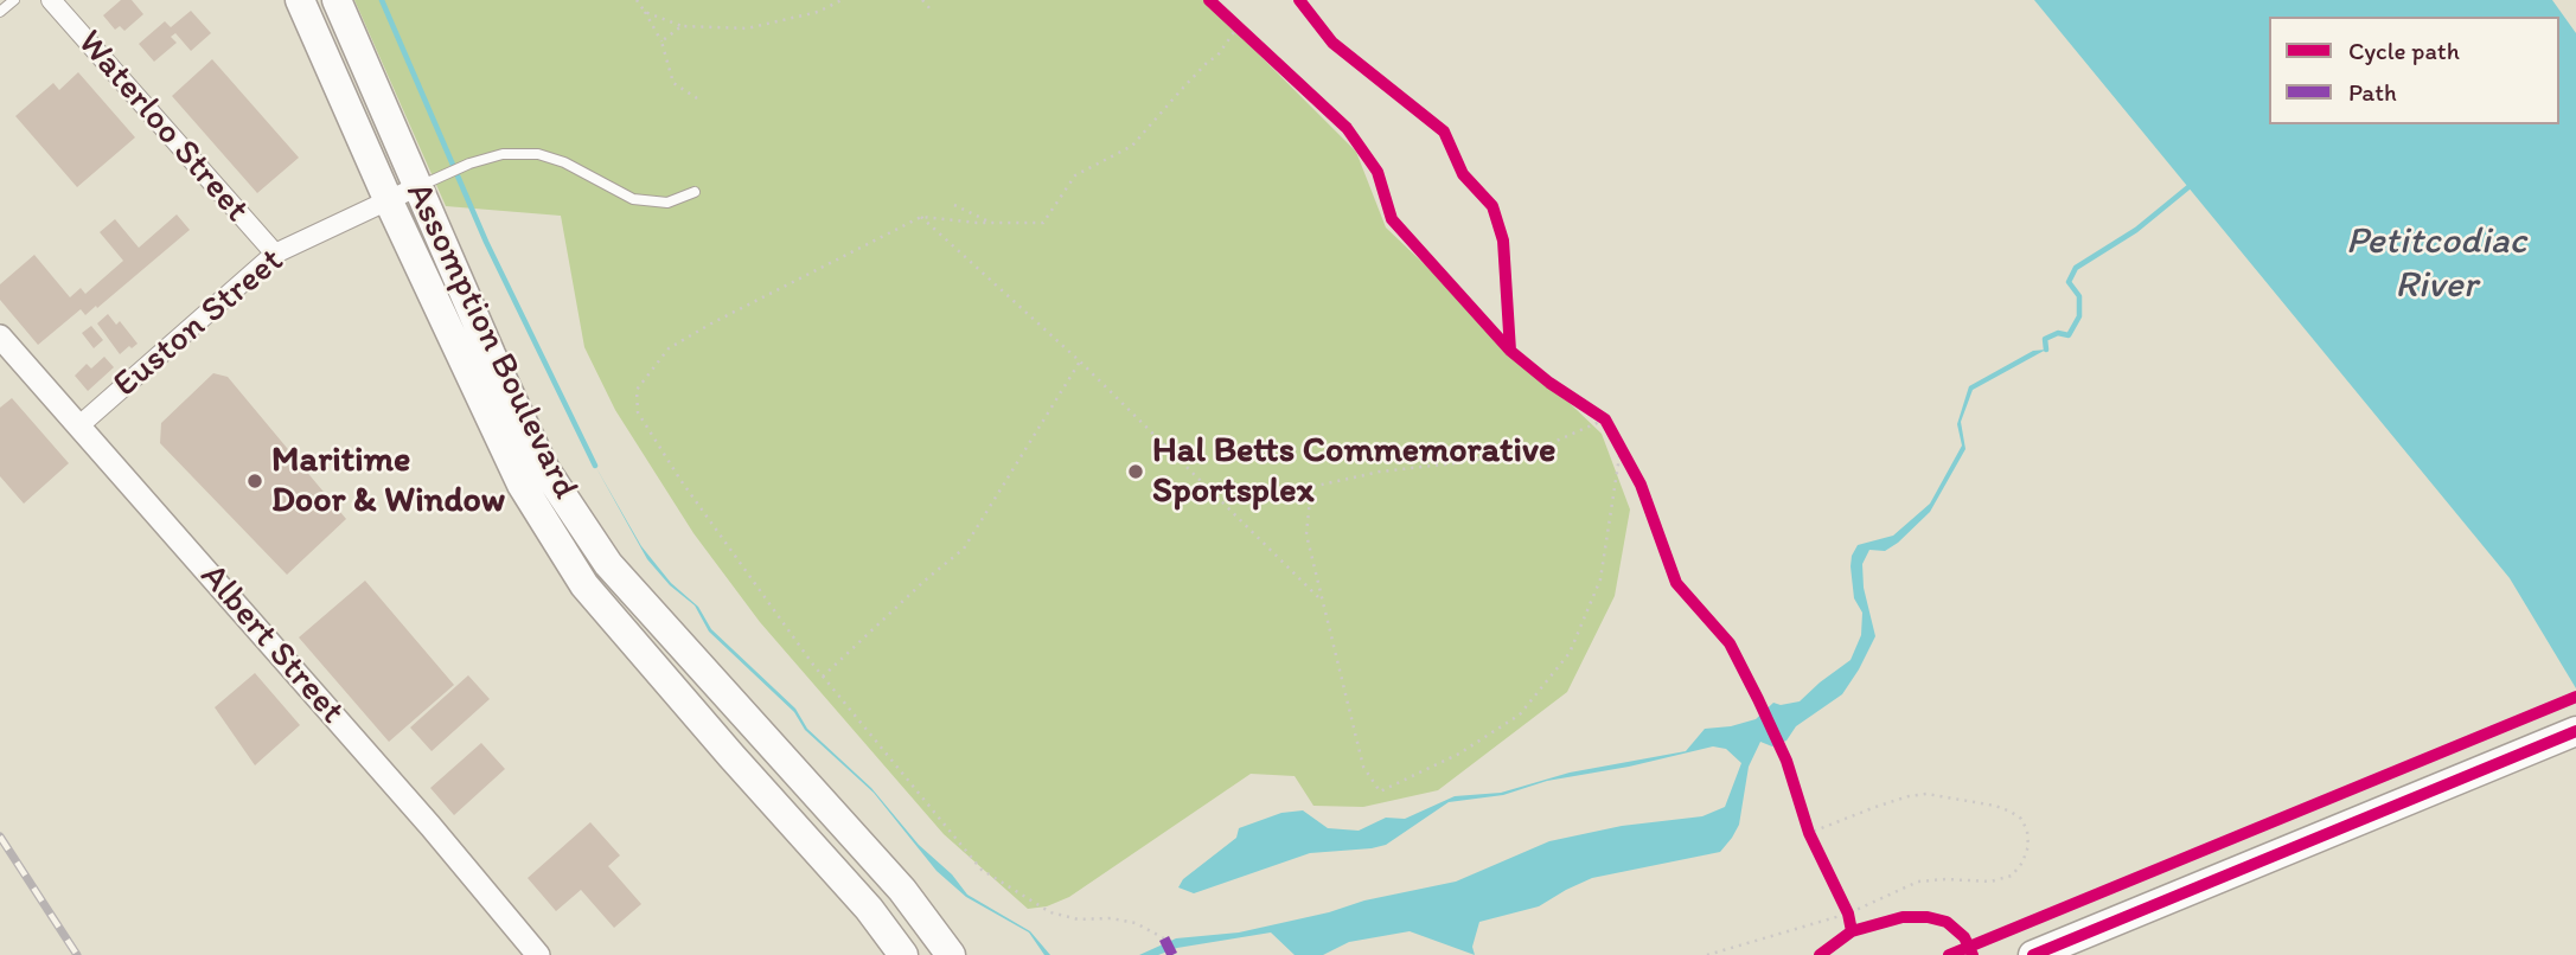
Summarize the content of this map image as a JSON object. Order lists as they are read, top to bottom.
{
  "streets": {
    "main road": ["Assomption Boulevard"],
    "street": ["Waterloo Street", "Euston Street", "Albert Street"]
  },
  "crossings": [
    ["Waterloo Street", "Euston Street"],
    ["Euston Street", "Assomption Boulevard"],
    ["Euston Street", "Albert Street"]
  ],
  "water": ["Petitcodiac River"],
  "places": ["Hal Betts Commemorative Sportsplex", "Maritime Door & Window"],
  "legend": ["Cycle path", "Path"]
}
